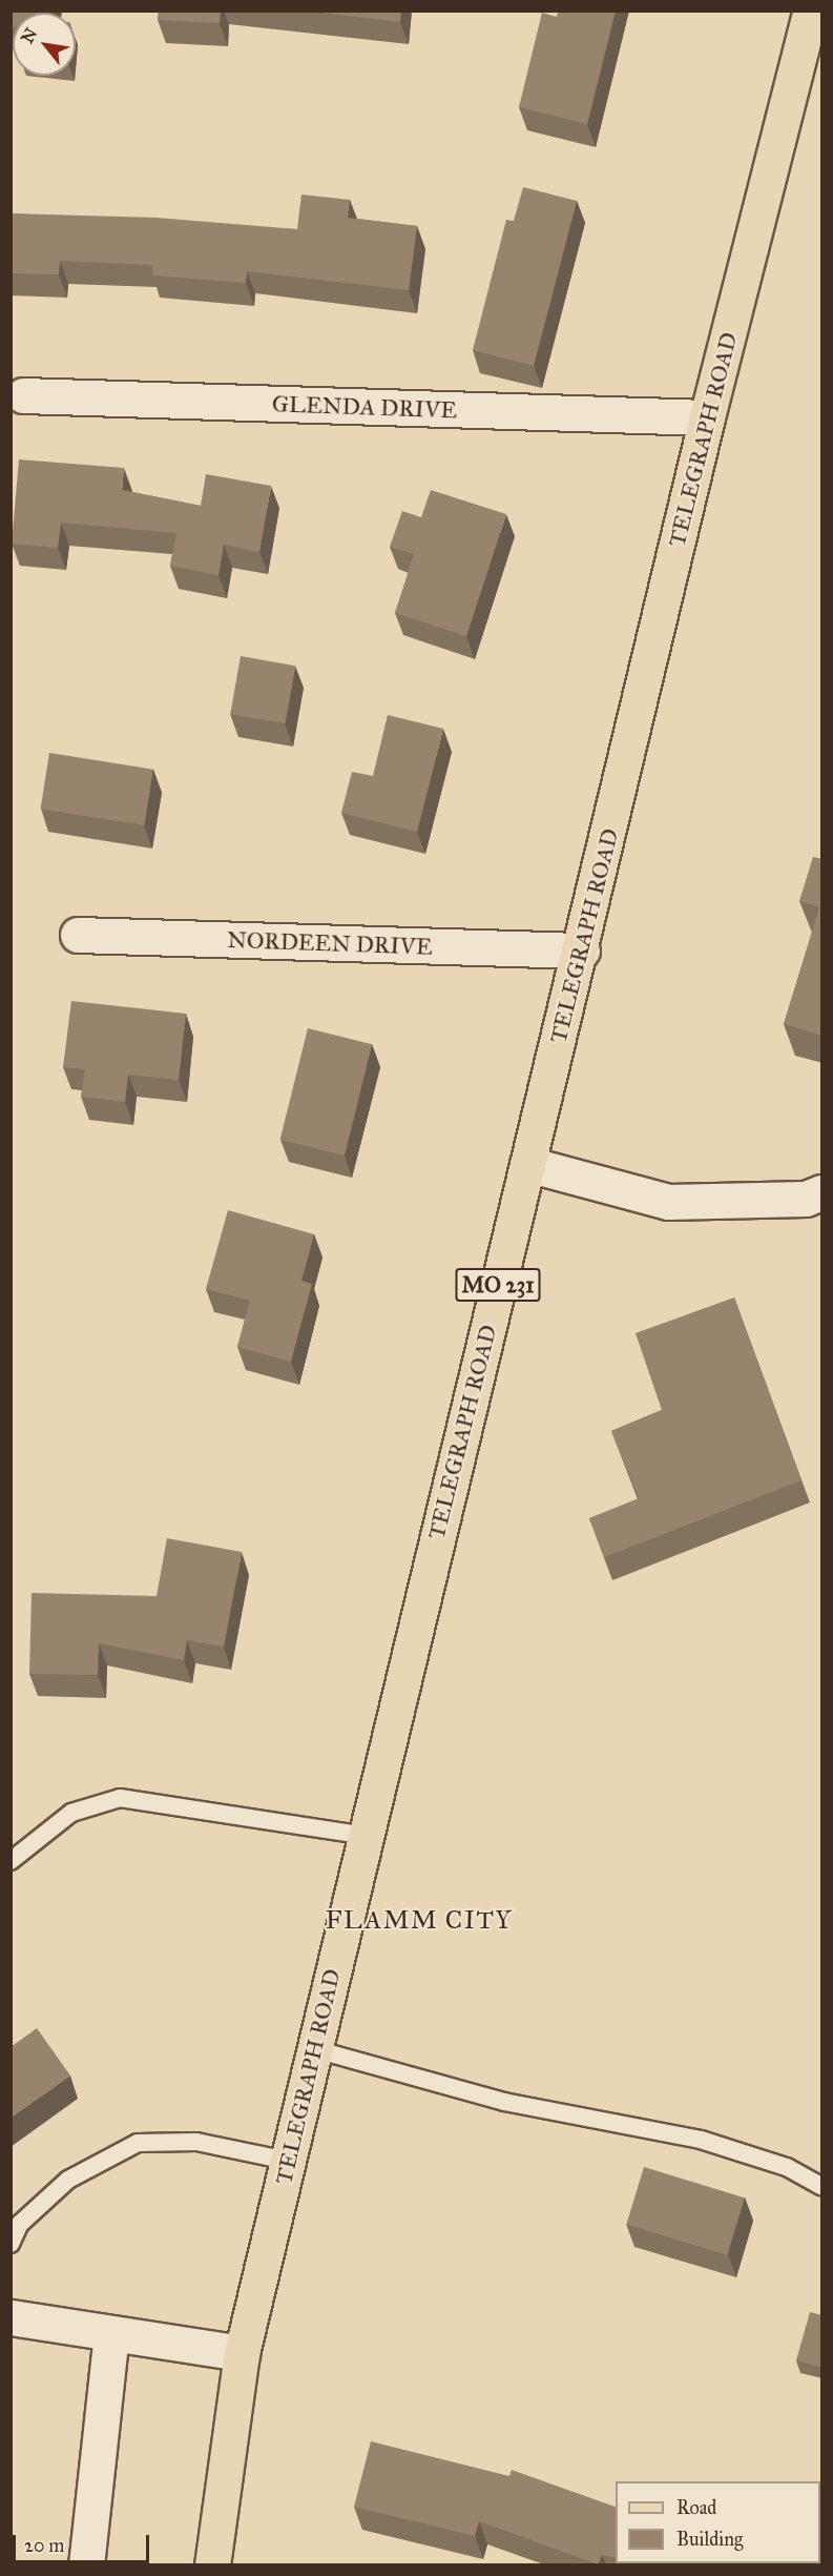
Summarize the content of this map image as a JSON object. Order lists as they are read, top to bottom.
{
  "streets": {
    "main road": ["TELEGRAPH ROAD", "MO 231"],
    "street": ["GLENDA DRIVE", "NORDEEN DRIVE"]
  },
  "crossings": [
    ["GLENDA DRIVE", "TELEGRAPH ROAD"],
    ["TELEGRAPH ROAD", "NORDEEN DRIVE"]
  ],
  "districts": ["FLAMM CITY"],
  "legend": ["Road", "Building"],
  "scale_bar": "20 m",
  "north": "top left"
}
